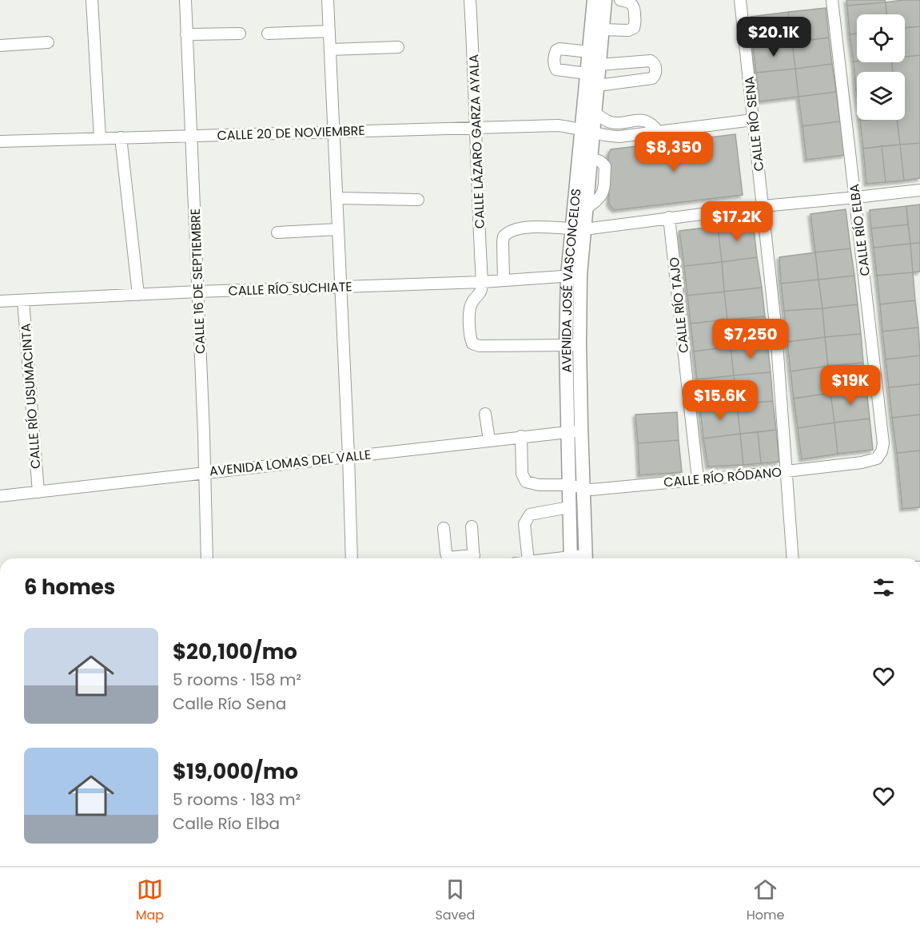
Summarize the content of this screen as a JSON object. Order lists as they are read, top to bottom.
{
  "streets": {
    "main road": ["AVENIDA JOSÉ VASCONCELOS"],
    "street": [
      "CALLE RÍO SENA",
      "CALLE 20 DE NOVIEMBRE",
      "CALLE LÁZARO GARZA AYALA",
      "CALLE RÍO ELBA",
      "CALLE 16 DE SEPTIEMBRE",
      "CALLE RÍO SUCHIATE",
      "CALLE RÍO TAJO",
      "CALLE RÍO USUMACINTA",
      "AVENIDA LOMAS DEL VALLE",
      "CALLE RÍO RÓDANO"
    ]
  },
  "crossings": [
    ["CALLE RÍO SENA", "CALLE 20 DE NOVIEMBRE"],
    ["CALLE RÍO SENA", "CALLE RÍO RÓDANO"],
    ["CALLE 20 DE NOVIEMBRE", "CALLE LÁZARO GARZA AYALA"],
    ["CALLE 20 DE NOVIEMBRE", "CALLE 16 DE SEPTIEMBRE"],
    ["CALLE 20 DE NOVIEMBRE", "AVENIDA JOSÉ VASCONCELOS"],
    ["CALLE LÁZARO GARZA AYALA", "CALLE RÍO SUCHIATE"],
    ["CALLE RÍO ELBA", "CALLE RÍO RÓDANO"],
    ["CALLE 16 DE SEPTIEMBRE", "CALLE RÍO SUCHIATE"],
    ["CALLE 16 DE SEPTIEMBRE", "AVENIDA LOMAS DEL VALLE"],
    ["AVENIDA JOSÉ VASCONCELOS", "CALLE RÍO SUCHIATE"],
    ["AVENIDA JOSÉ VASCONCELOS", "AVENIDA LOMAS DEL VALLE"],
    ["AVENIDA JOSÉ VASCONCELOS", "CALLE RÍO RÓDANO"],
    ["CALLE RÍO SUCHIATE", "CALLE RÍO USUMACINTA"],
    ["CALLE RÍO TAJO", "CALLE RÍO RÓDANO"],
    ["CALLE RÍO USUMACINTA", "AVENIDA LOMAS DEL VALLE"],
    ["AVENIDA LOMAS DEL VALLE", "CALLE RÍO RÓDANO"]
  ],
  "page": {
    "price": [
      "$20.1K",
      "$8,350",
      "$17.2K",
      "$7,250",
      "$19K",
      "$15.6K"
    ],
    "heading": "6 homes",
    "list": [
      {
        "name": "$20,100/mo",
        "note": "5 rooms · 158 m² · Calle Río Sena"
      },
      {
        "name": "$19,000/mo",
        "note": "5 rooms · 183 m² · Calle Río Elba"
      }
    ],
    "tabs": ["Map", "Saved", "Home"]
  }
}
